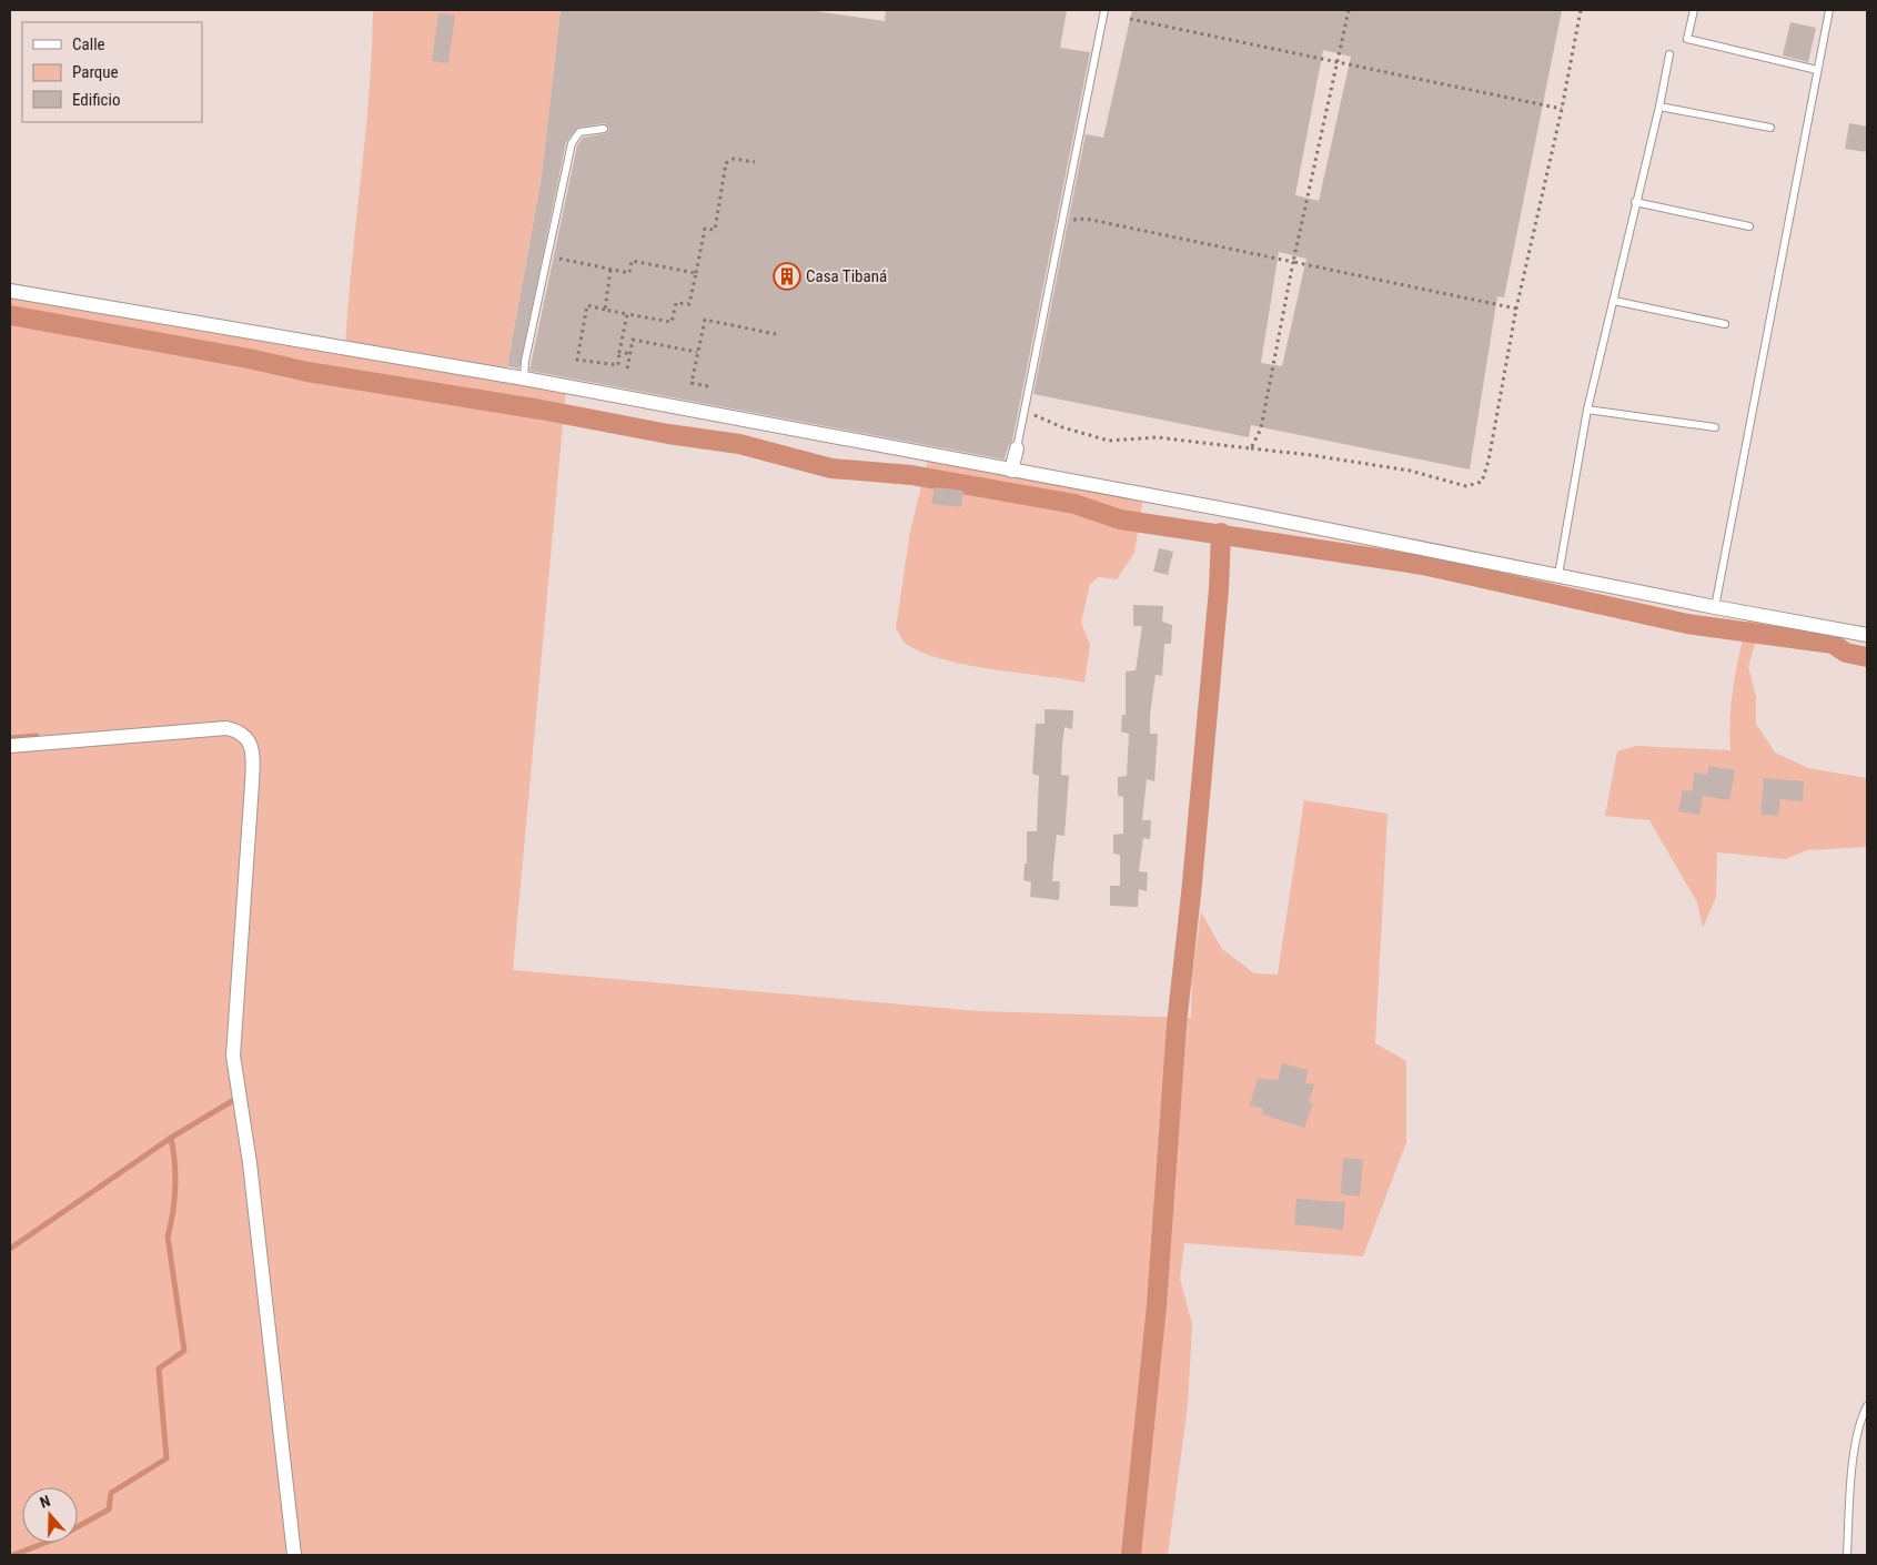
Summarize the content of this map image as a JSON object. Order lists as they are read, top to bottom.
{
  "places": {
    "building": ["Casa Tibaná"]
  },
  "legend": ["Calle", "Parque", "Edificio"],
  "north": "top"
}
